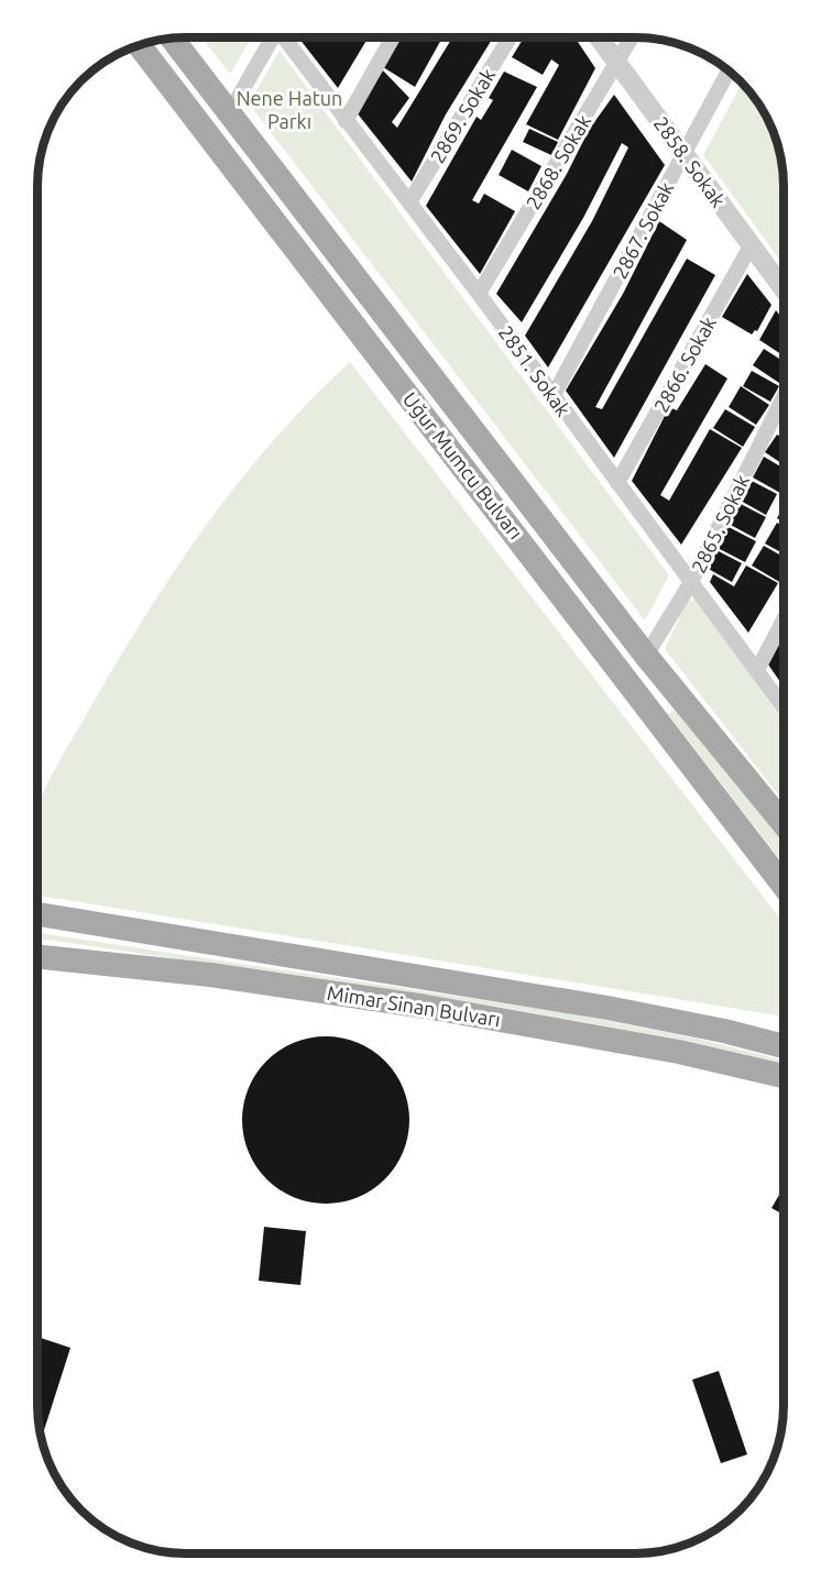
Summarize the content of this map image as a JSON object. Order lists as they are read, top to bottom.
{
  "streets": {
    "main road": ["Uğur Mumcu Bulvarı", "Mimar Sinan Bulvarı"],
    "street": [
      "2869. Sokak",
      "2868. Sokak",
      "2858. Sokak",
      "2867. Sokak",
      "2866. Sokak",
      "2851. Sokak",
      "2865. Sokak"
    ]
  },
  "crossings": [
    ["2869. Sokak", "2851. Sokak"],
    ["2868. Sokak", "2858. Sokak"],
    ["2868. Sokak", "2851. Sokak"],
    ["2858. Sokak", "2867. Sokak"],
    ["2858. Sokak", "2866. Sokak"],
    ["2867. Sokak", "2851. Sokak"],
    ["2866. Sokak", "2851. Sokak"],
    ["2851. Sokak", "2865. Sokak"],
    ["Uğur Mumcu Bulvarı", "2865. Sokak"]
  ],
  "parks": ["Nene Hatun Parkı"]
}
